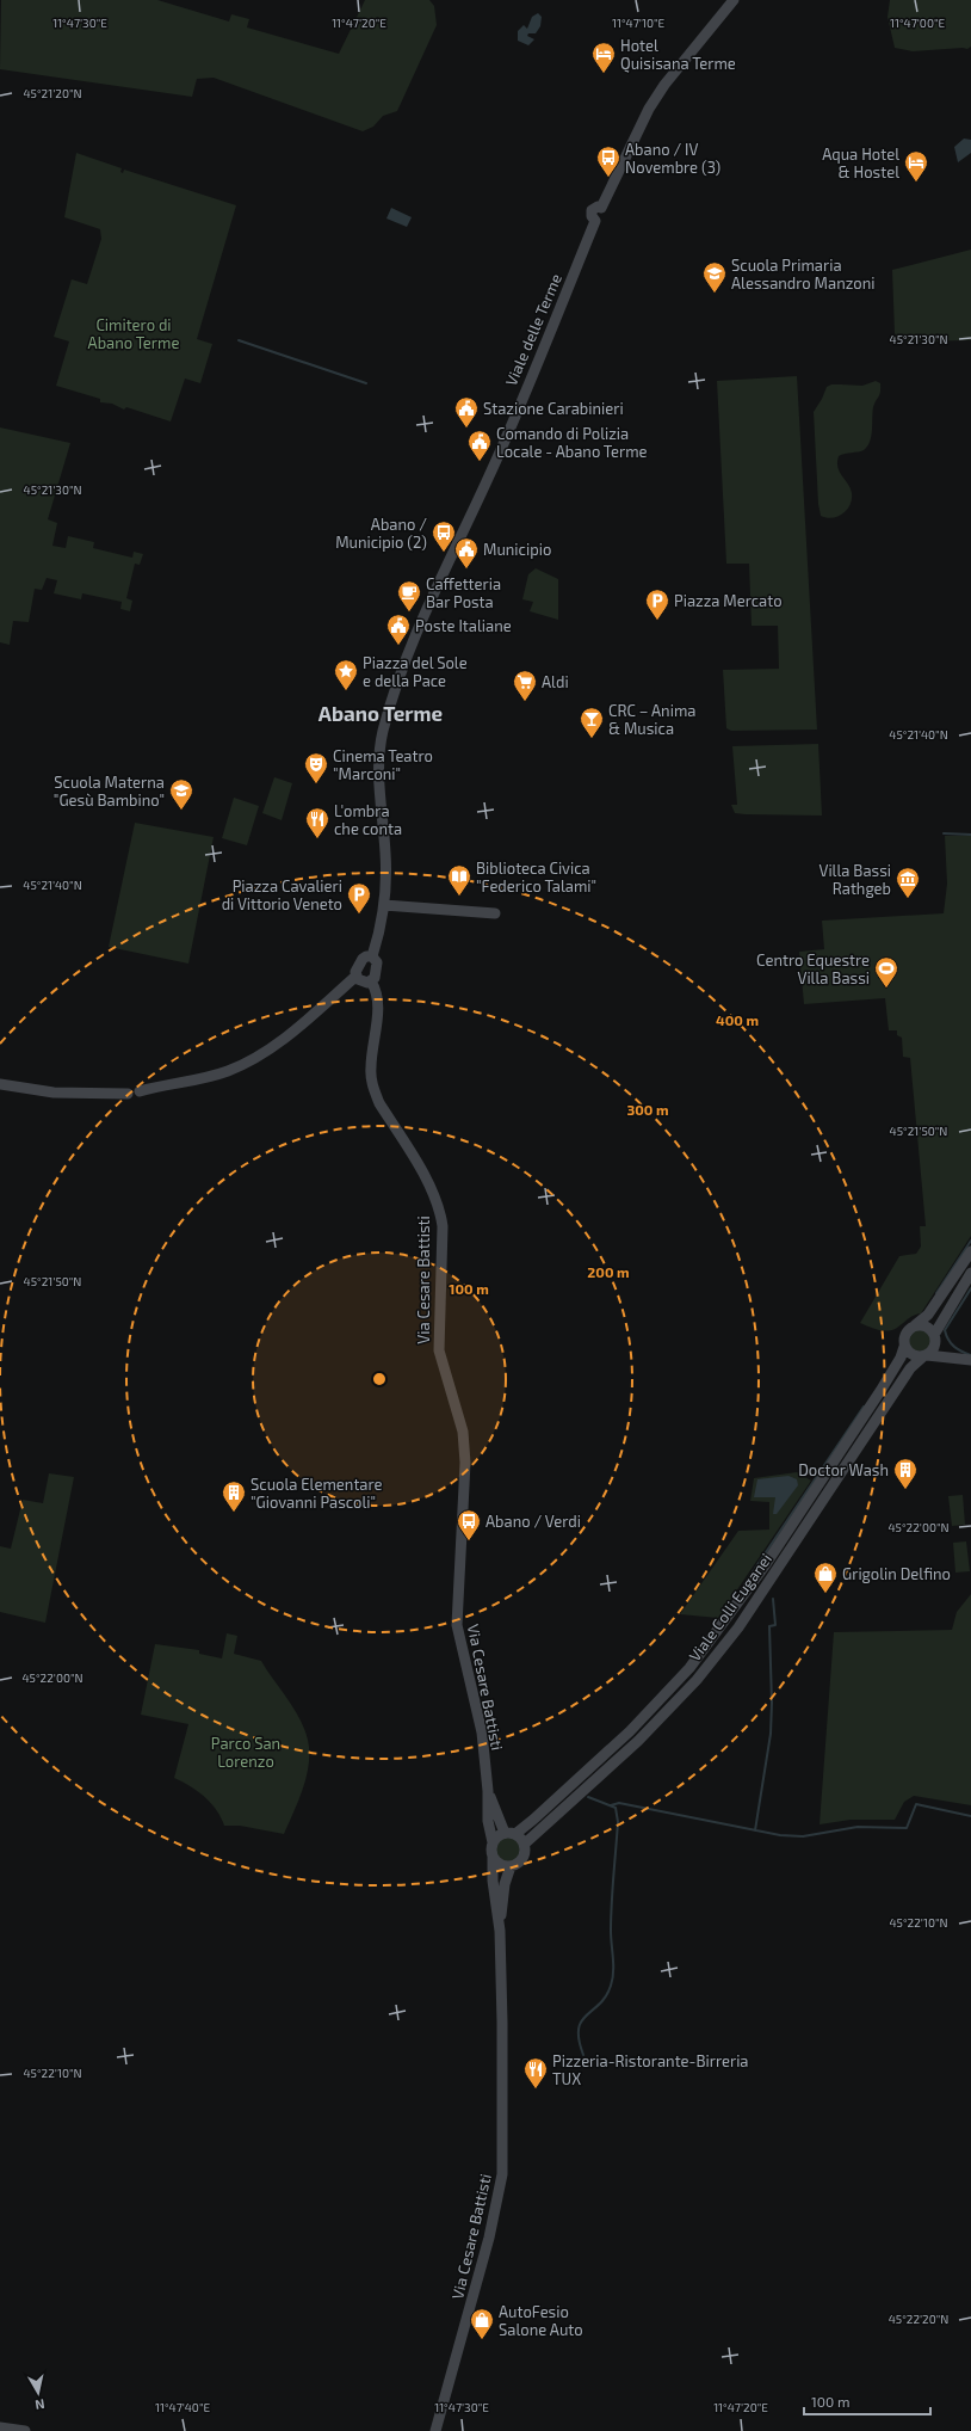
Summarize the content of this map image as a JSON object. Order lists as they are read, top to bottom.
{
  "streets": {
    "street": ["Viale delle Terme", "Via Cesare Battisti", "Viale Colli Euganei"]
  },
  "crossings": [
    ["Viale delle Terme", "Via Cesare Battisti"],
    ["Via Cesare Battisti", "Viale Colli Euganei"]
  ],
  "districts": ["Abano Terme"],
  "parks": ["Cimitero di Abano Terme", "Parco San Lorenzo"],
  "places": {
    "hotel": ["Hotel Quisisana Terme", "Aqua Hotel & Hostel"],
    "bus stop": ["Abano / IV Novembre (3)", "Abano / Municipio (2)", "Abano / Verdi"],
    "school or university": ["Scuola Primaria Alessandro Manzoni", "Scuola Materna \"Gesù Bambino\""],
    "public building": [
      "Stazione Carabinieri",
      "Comando di Polizia Locale - Abano Terme",
      "Municipio",
      "Poste Italiane"
    ],
    "cafe": ["Caffetteria Bar Posta"],
    "parking": ["Piazza Mercato", "Piazza Cavalieri di Vittorio Veneto"],
    "place": ["Piazza del Sole e della Pace"],
    "supermarket": ["Aldi"],
    "bar": ["CRC – Anima & Musica"],
    "theatre": ["Cinema Teatro \"Marconi\""],
    "restaurant": ["L'ombra che conta", "Pizzeria-Ristorante-Birreria TUX"],
    "library": ["Biblioteca Civica \"Federico Talami\""],
    "museum": ["Villa Bassi Rathgeb"],
    "sports": ["Centro Equestre Villa Bassi"],
    "building": ["Doctor Wash", "Scuola Elementare \"Giovanni Pascoli\""],
    "shop": ["Grigolin Delfino", "AutoFesio Salone Auto"]
  },
  "scale_bar": "100 m",
  "north": "bottom",
  "coordinates": [
    "11°47'30\"E",
    "11°47'20\"E",
    "11°47'10\"E",
    "11°47'00\"E",
    "45°21'20\"N",
    "45°21'30\"N",
    "45°21'40\"N",
    "45°21'50\"N",
    "45°22'00\"N",
    "45°22'10\"N",
    "45°22'20\"N",
    "11°47'40\"E"
  ],
  "rings": [
    "400 m",
    "300 m",
    "200 m",
    "100 m"
  ]
}
